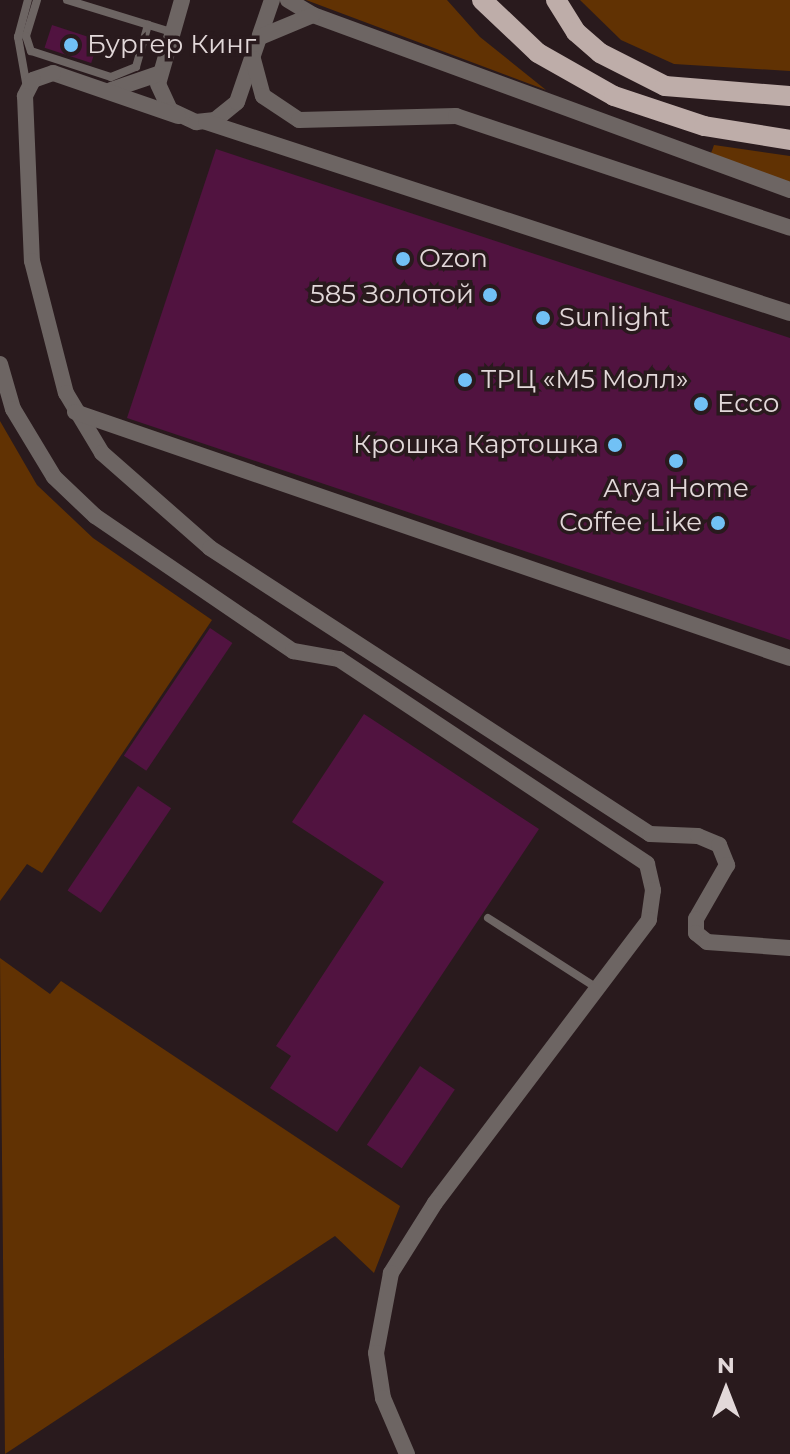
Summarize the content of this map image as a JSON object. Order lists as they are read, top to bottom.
{
  "places": [
    "Бургер Кинг",
    "Ozon",
    "585 Золотой",
    "Sunlight",
    "ТРЦ «М5 Молл»",
    "Ecco",
    "Крошка Картошка",
    "Arya Home",
    "Coffee Like"
  ],
  "north": "top"
}
